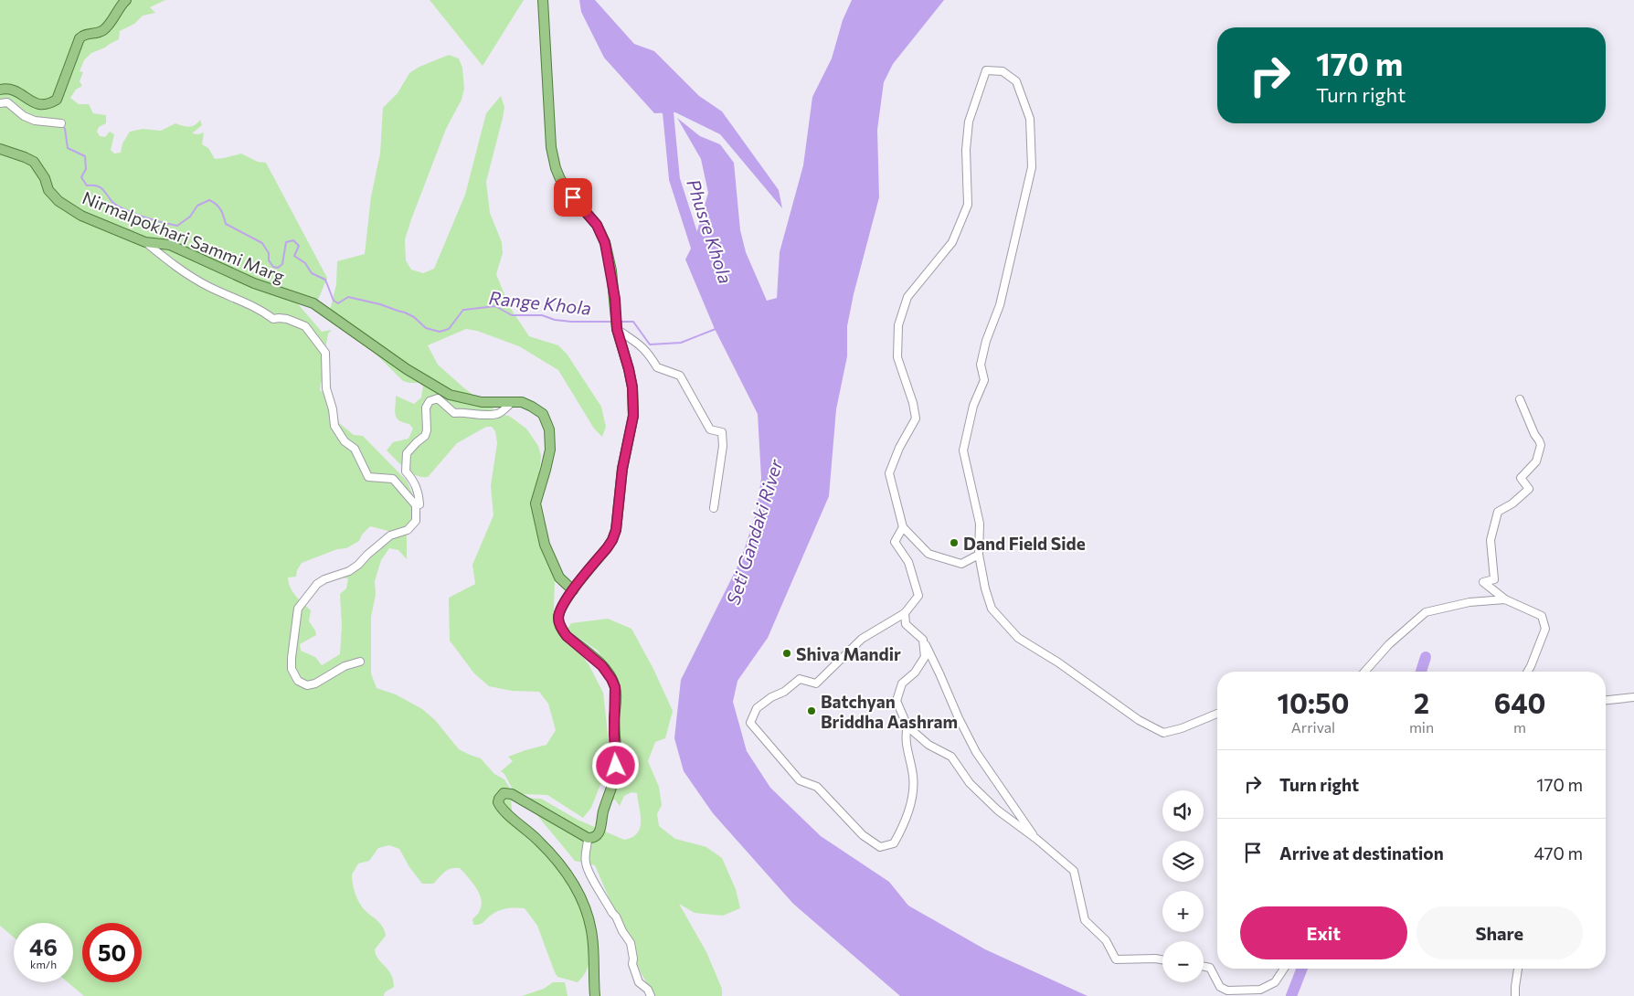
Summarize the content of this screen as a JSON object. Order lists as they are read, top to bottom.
{
  "streets": {
    "main road": ["Nirmalpokhari Sammi Marg"]
  },
  "water": ["Phusre Khola", "Range Khola", "Seti Gandaki River"],
  "places": ["Dand Field Side", "Shiva Mandir", "Batchyan Briddha Aashram"],
  "page": {
    "turn": ["170 m", "Turn right"],
    "eta": [
      "10:50",
      "Arrival",
      "2",
      "min",
      "640",
      "m"
    ],
    "list": [
      {
        "name": "Turn right",
        "value": "170 m"
      },
      {
        "name": "Arrive at destination",
        "value": "470 m"
      }
    ],
    "map_buttons": ["+", "−"],
    "buttons": ["Exit", "Share"],
    "speed": "46 km/h",
    "limit": "50"
  }
}
